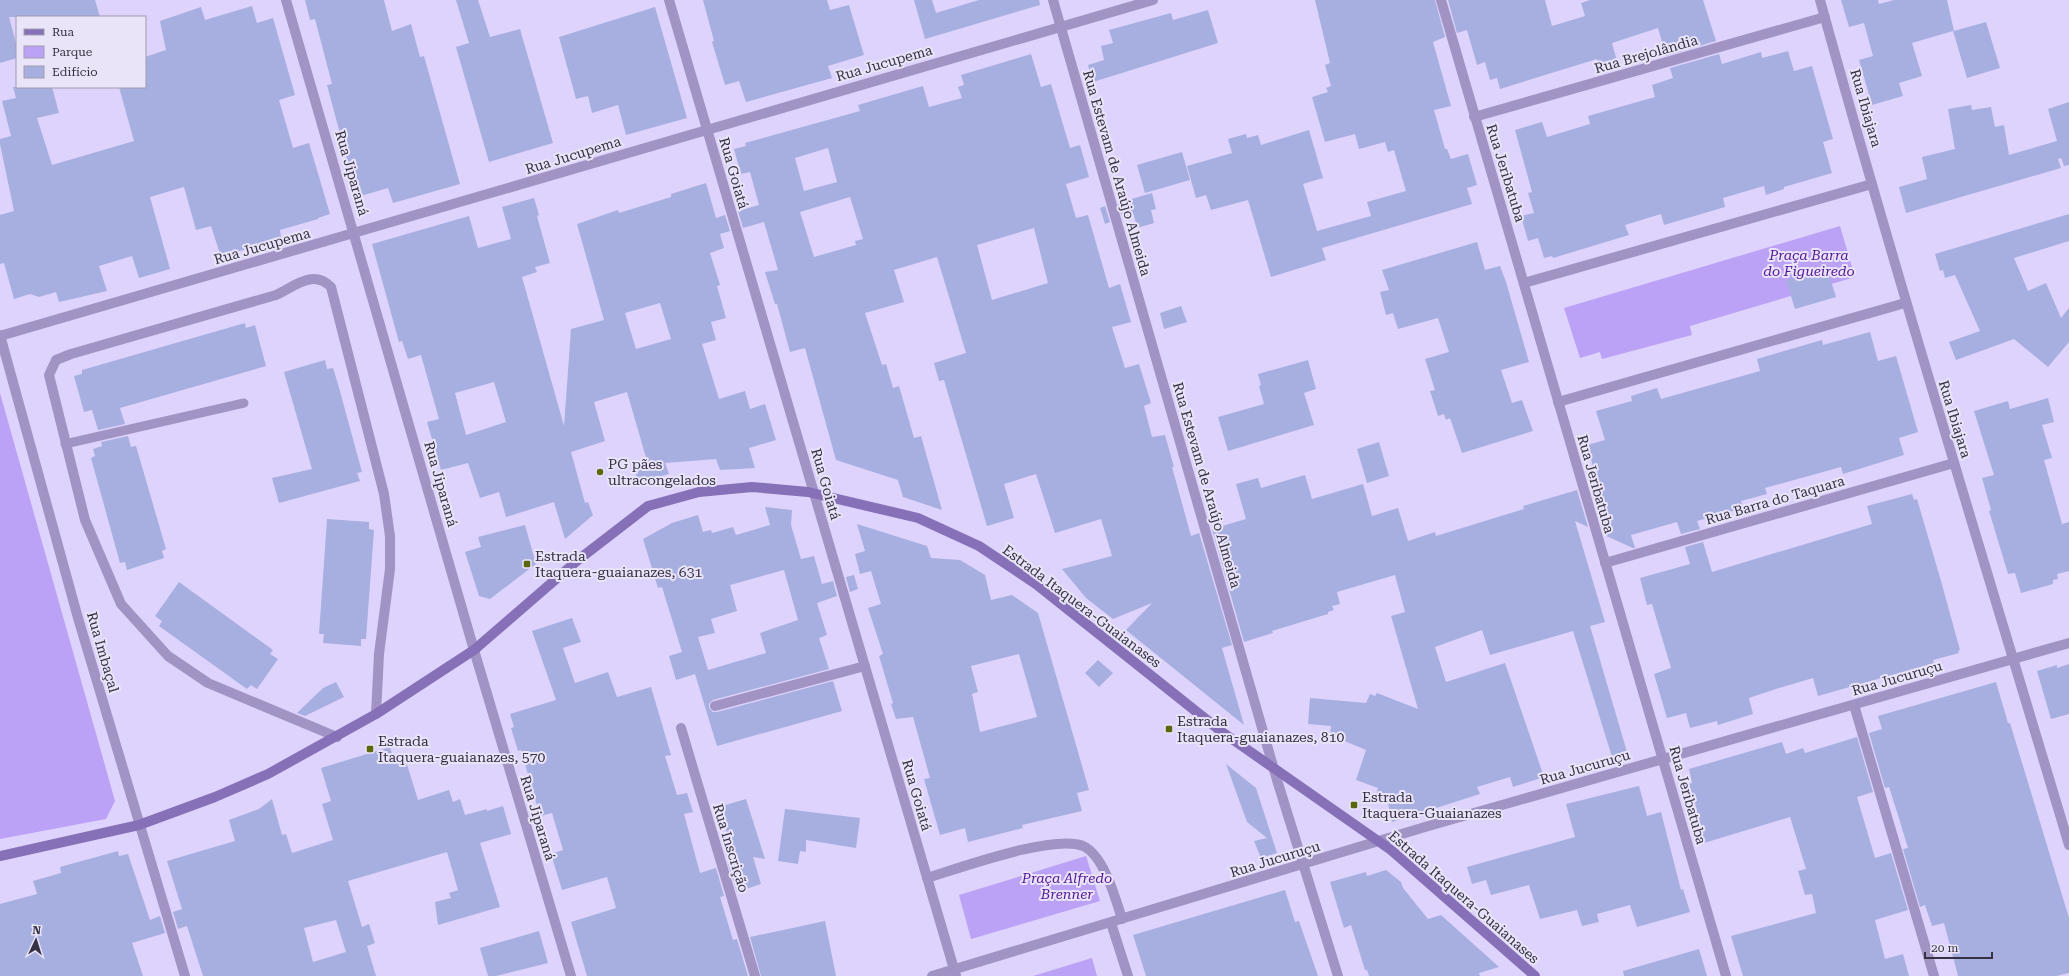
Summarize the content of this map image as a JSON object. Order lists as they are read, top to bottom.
{
  "streets": {
    "main road": ["Estrada Itaquera-Guaianases"],
    "street": [
      "Rua Brejolândia",
      "Rua Jucupema",
      "Rua Ibiajara",
      "Rua Jiparaná",
      "Rua Goiatá",
      "Rua Estevam de Araújo Almeida",
      "Rua Jeribatuba",
      "Rua Barra do Taquara",
      "Rua Imbaçal",
      "Rua Jucuruçu",
      "Rua Inscrição"
    ]
  },
  "crossings": [
    ["Rua Brejolândia", "Rua Ibiajara"],
    ["Rua Brejolândia", "Rua Jeribatuba"],
    ["Rua Jucupema", "Rua Jiparaná"],
    ["Rua Jucupema", "Rua Goiatá"],
    ["Rua Jucupema", "Rua Estevam de Araújo Almeida"],
    ["Rua Jucupema", "Rua Imbaçal"],
    ["Rua Ibiajara", "Rua Barra do Taquara"],
    ["Rua Ibiajara", "Rua Jucuruçu"],
    ["Rua Jiparaná", "Estrada Itaquera-Guaianases"],
    ["Rua Goiatá", "Estrada Itaquera-Guaianases"],
    ["Rua Estevam de Araújo Almeida", "Estrada Itaquera-Guaianases"],
    ["Rua Estevam de Araújo Almeida", "Rua Jucuruçu"],
    ["Rua Jeribatuba", "Rua Barra do Taquara"],
    ["Rua Jeribatuba", "Rua Jucuruçu"],
    ["Estrada Itaquera-Guaianases", "Rua Imbaçal"],
    ["Estrada Itaquera-Guaianases", "Rua Jucuruçu"]
  ],
  "parks": ["Praça Barra do Figueiredo", "Praça Alfredo Brenner"],
  "places": {
    "other": ["PG pães ultracongelados"],
    "transit": [
      "Estrada Itaquera-guaianazes, 631",
      "Estrada Itaquera-guaianazes, 810",
      "Estrada Itaquera-guaianazes, 570",
      "Estrada Itaquera-Guaianazes"
    ]
  },
  "legend": ["Rua", "Parque", "Edifício"],
  "scale_bar": "20 m",
  "north": "top"
}
